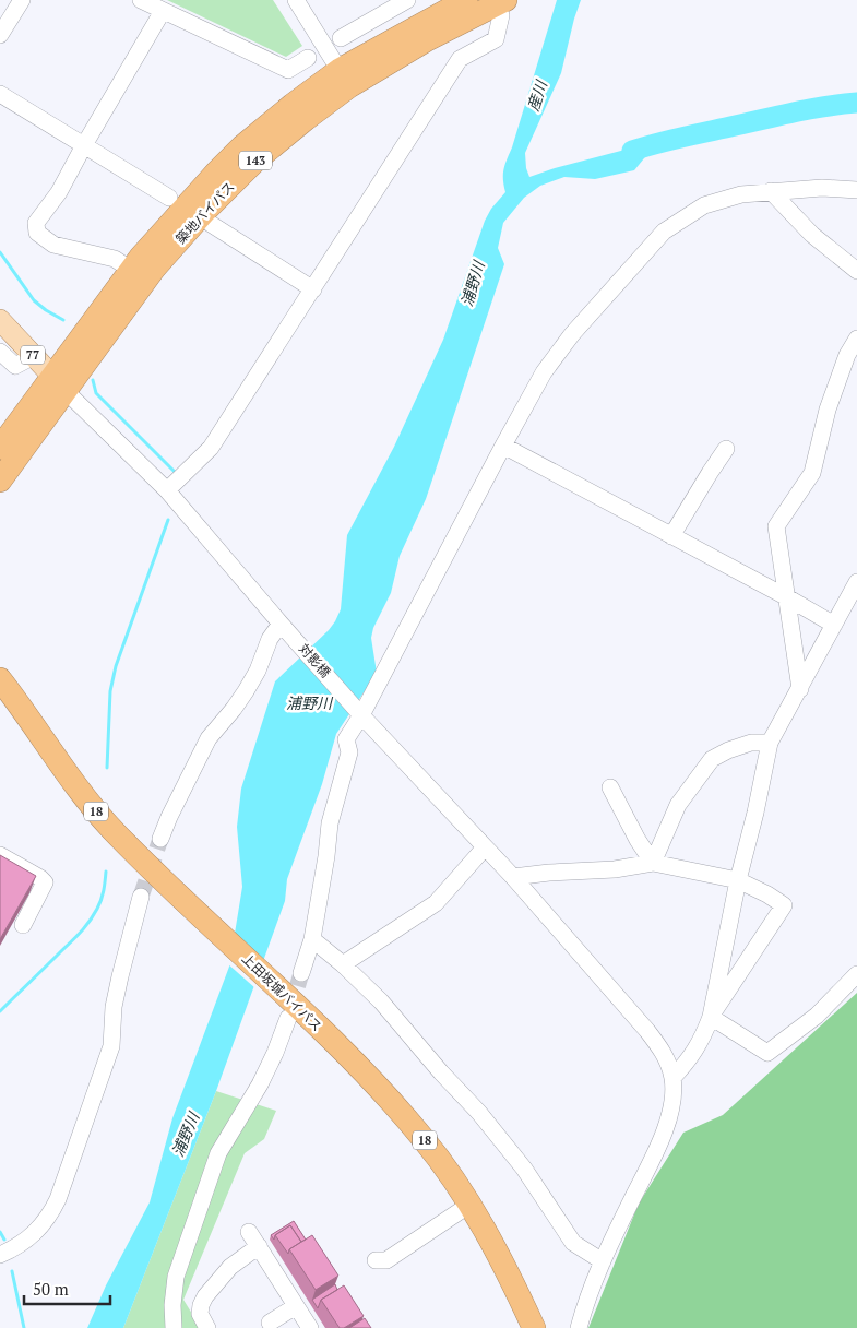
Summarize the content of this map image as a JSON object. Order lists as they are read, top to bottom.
{
  "streets": {
    "highway": [
      "143",
      "築地バイパス",
      "18",
      "上田坂城バイパス"
    ],
    "main road": ["77"],
    "street": ["対影橋"]
  },
  "crossings": [
    ["築地バイパス", "77"],
    ["築地バイパス", "対影橋"],
    ["77", "対影橋"]
  ],
  "water": ["産川", "浦野川"],
  "scale_bar": "50 m"
}
